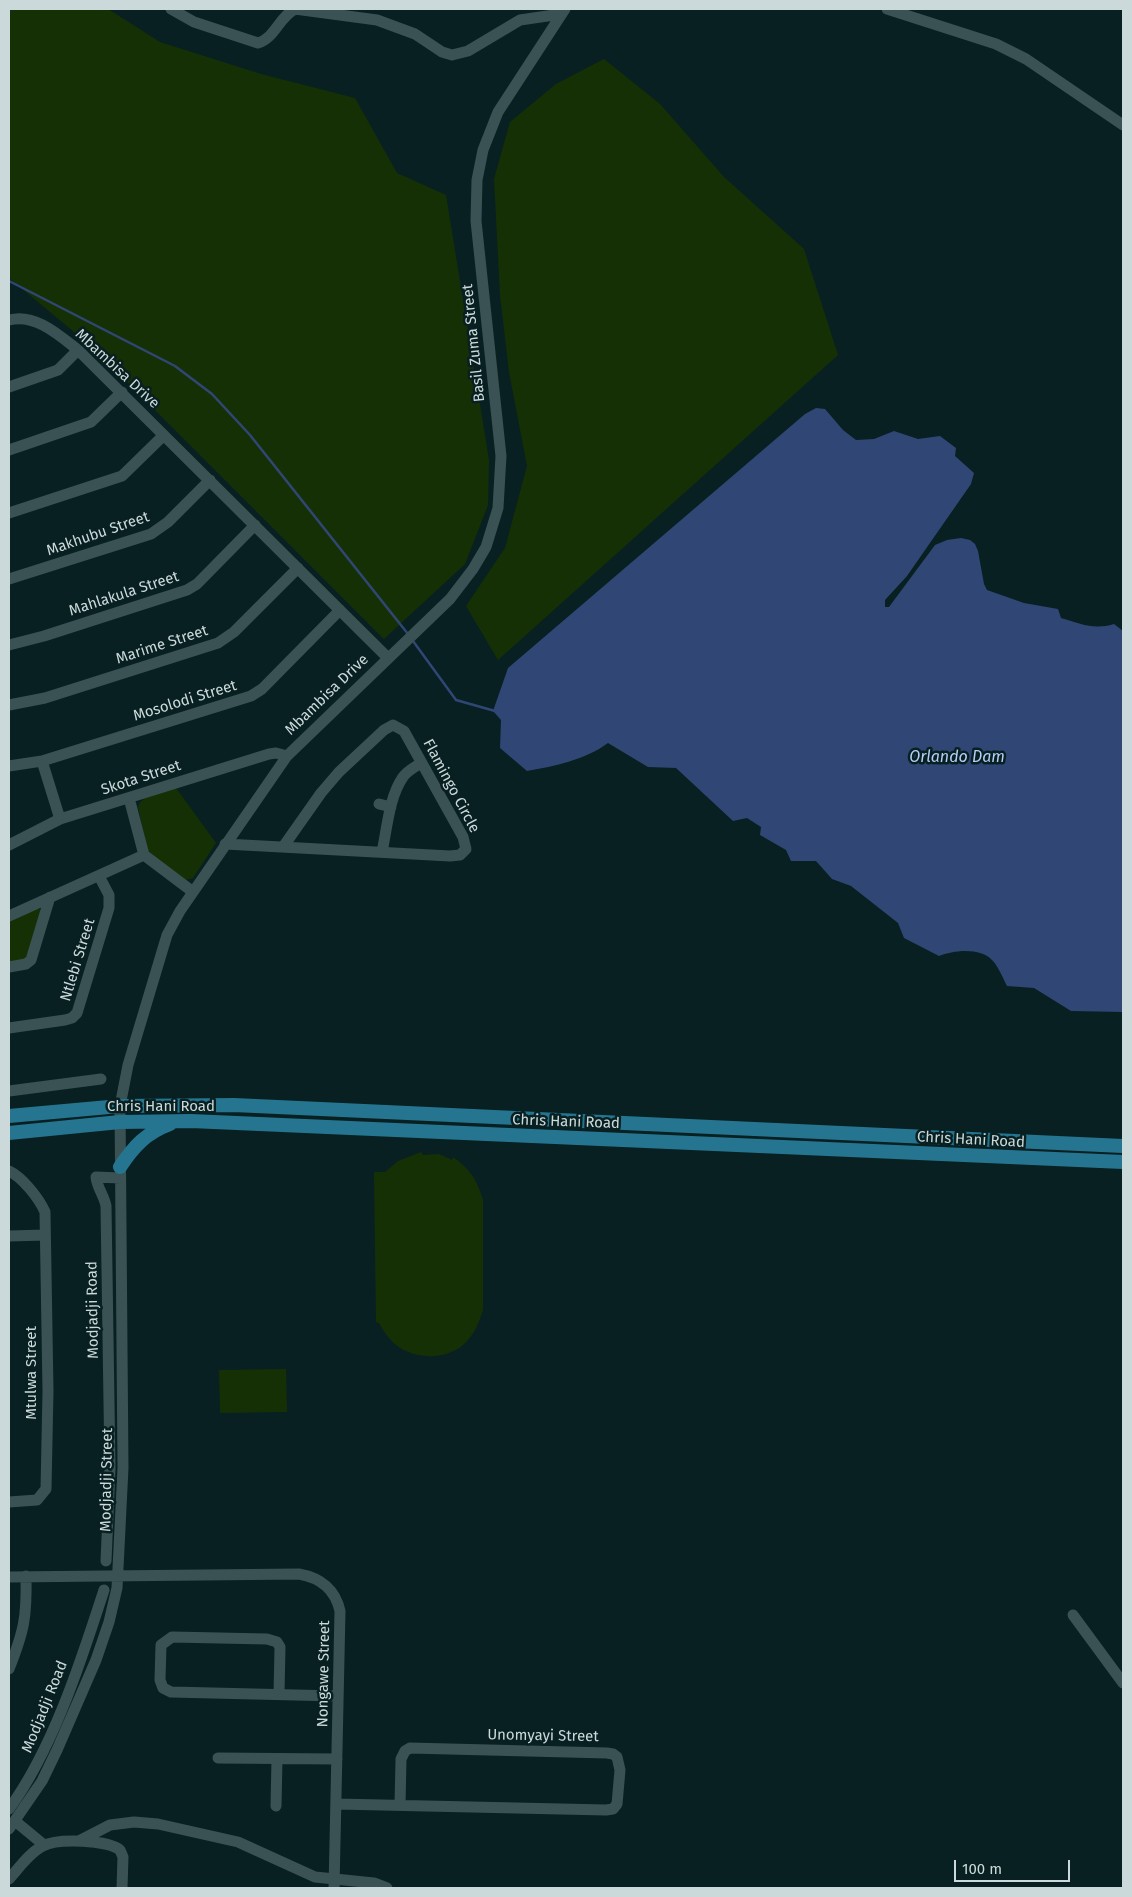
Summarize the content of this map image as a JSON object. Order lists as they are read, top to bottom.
{
  "streets": {
    "main road": ["Chris Hani Road"],
    "street": [
      "Basil Zuma Street",
      "Mbambisa Drive",
      "Makhubu Street",
      "Mahlakula Street",
      "Marime Street",
      "Mosolodi Street",
      "Skota Street",
      "Flamingo Circle",
      "Ntlebi Street",
      "Modjadji Road",
      "Mtulwa Street",
      "Modjadji Street",
      "Nongawe Street",
      "Unomyayi Street"
    ]
  },
  "crossings": [
    ["Basil Zuma Street", "Mbambisa Drive"],
    ["Mbambisa Drive", "Makhubu Street"],
    ["Mbambisa Drive", "Mahlakula Street"],
    ["Mbambisa Drive", "Marime Street"],
    ["Mbambisa Drive", "Mosolodi Street"],
    ["Mbambisa Drive", "Skota Street"],
    ["Mbambisa Drive", "Flamingo Circle"],
    ["Mbambisa Drive", "Chris Hani Road"],
    ["Mbambisa Drive", "Modjadji Street"],
    ["Chris Hani Road", "Modjadji Street"],
    ["Modjadji Road", "Modjadji Street"],
    ["Modjadji Street", "Nongawe Street"],
    ["Nongawe Street", "Unomyayi Street"]
  ],
  "water": ["Orlando Dam"],
  "scale_bar": "100 m"
}
